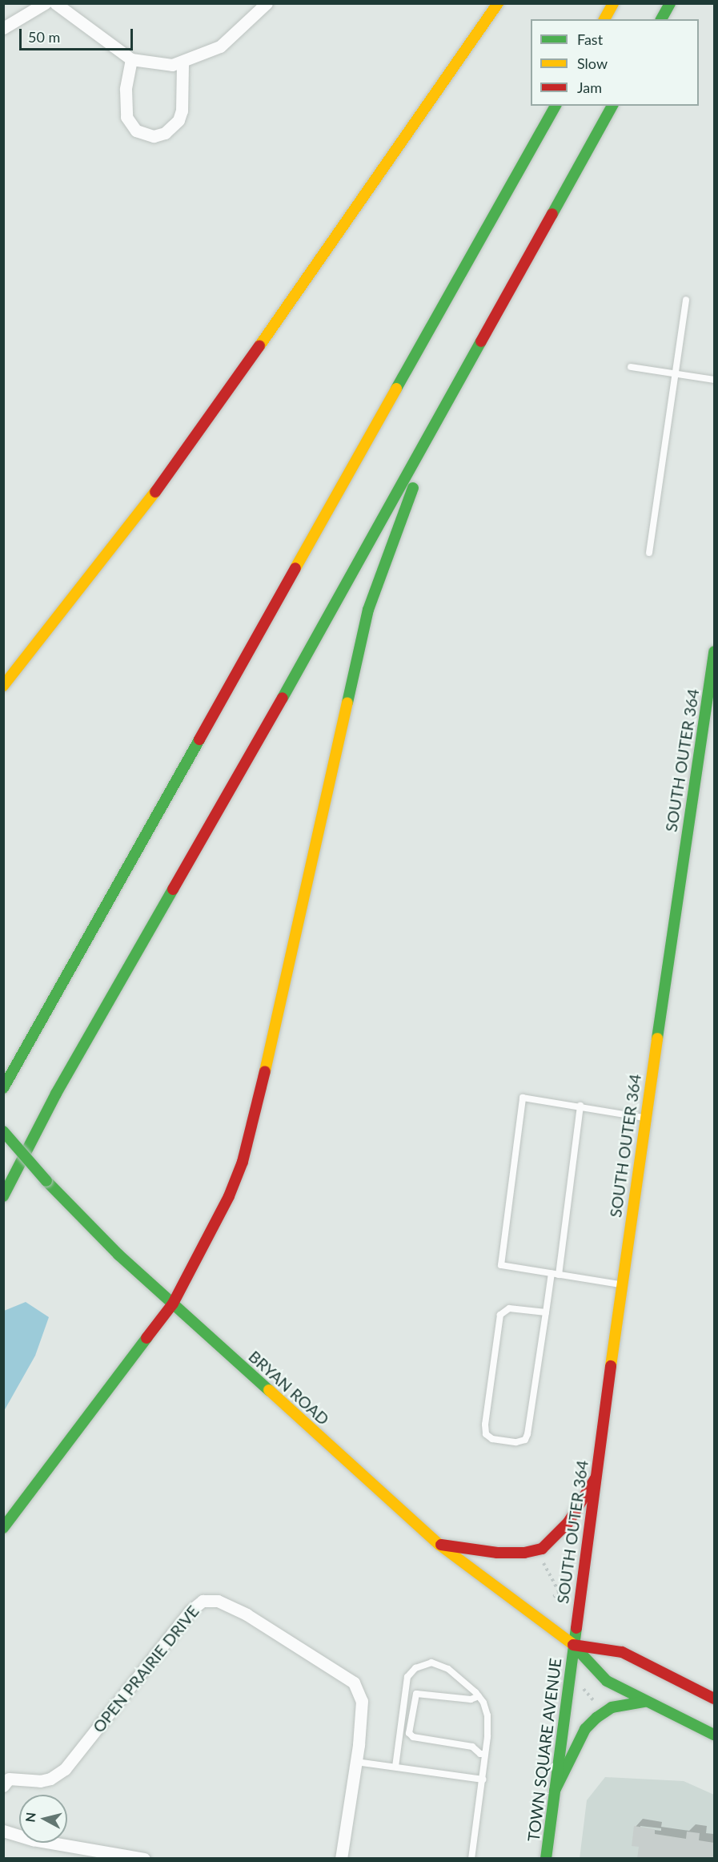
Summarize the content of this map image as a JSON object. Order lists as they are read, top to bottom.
{
  "streets": {
    "main road": ["SOUTH OUTER 364", "BRYAN ROAD", "TOWN SQUARE AVENUE"],
    "street": ["OPEN PRAIRIE DRIVE"]
  },
  "crossings": [
    ["SOUTH OUTER 364", "BRYAN ROAD"],
    ["SOUTH OUTER 364", "TOWN SQUARE AVENUE"],
    ["BRYAN ROAD", "TOWN SQUARE AVENUE"]
  ],
  "legend": ["Fast", "Slow", "Jam"],
  "scale_bar": "50 m",
  "north": "left"
}
